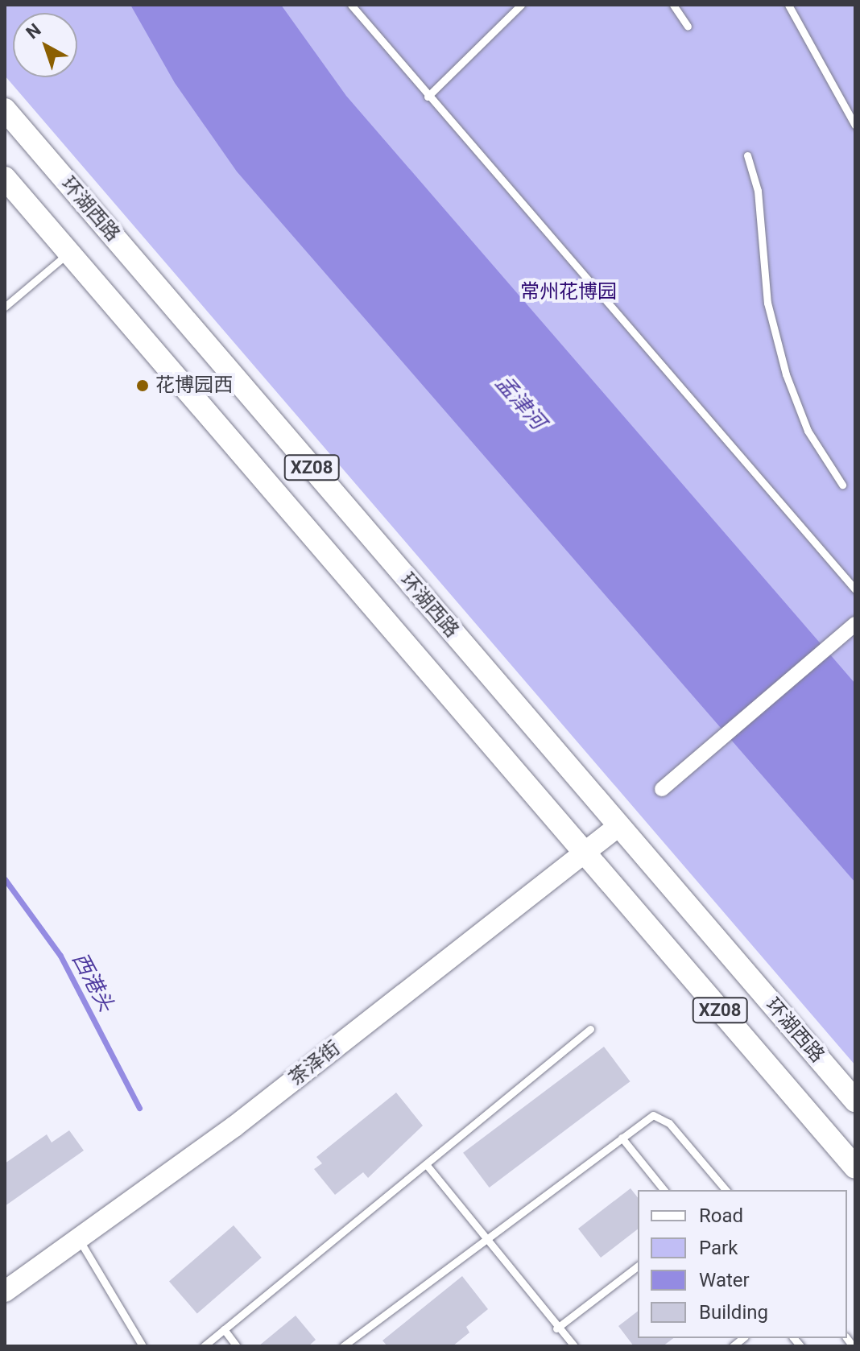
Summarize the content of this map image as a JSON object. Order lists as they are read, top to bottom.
{
  "streets": {
    "main road": ["环湖西路", "XZ08"],
    "street": ["茶泽街"]
  },
  "crossings": [
    ["环湖西路", "茶泽街"],
    ["XZ08", "茶泽街"]
  ],
  "water": ["孟津河", "西港头"],
  "parks": ["常州花博园"],
  "places": ["花博园西"],
  "legend": [
    "Road",
    "Park",
    "Water",
    "Building"
  ],
  "north": "top left"
}
